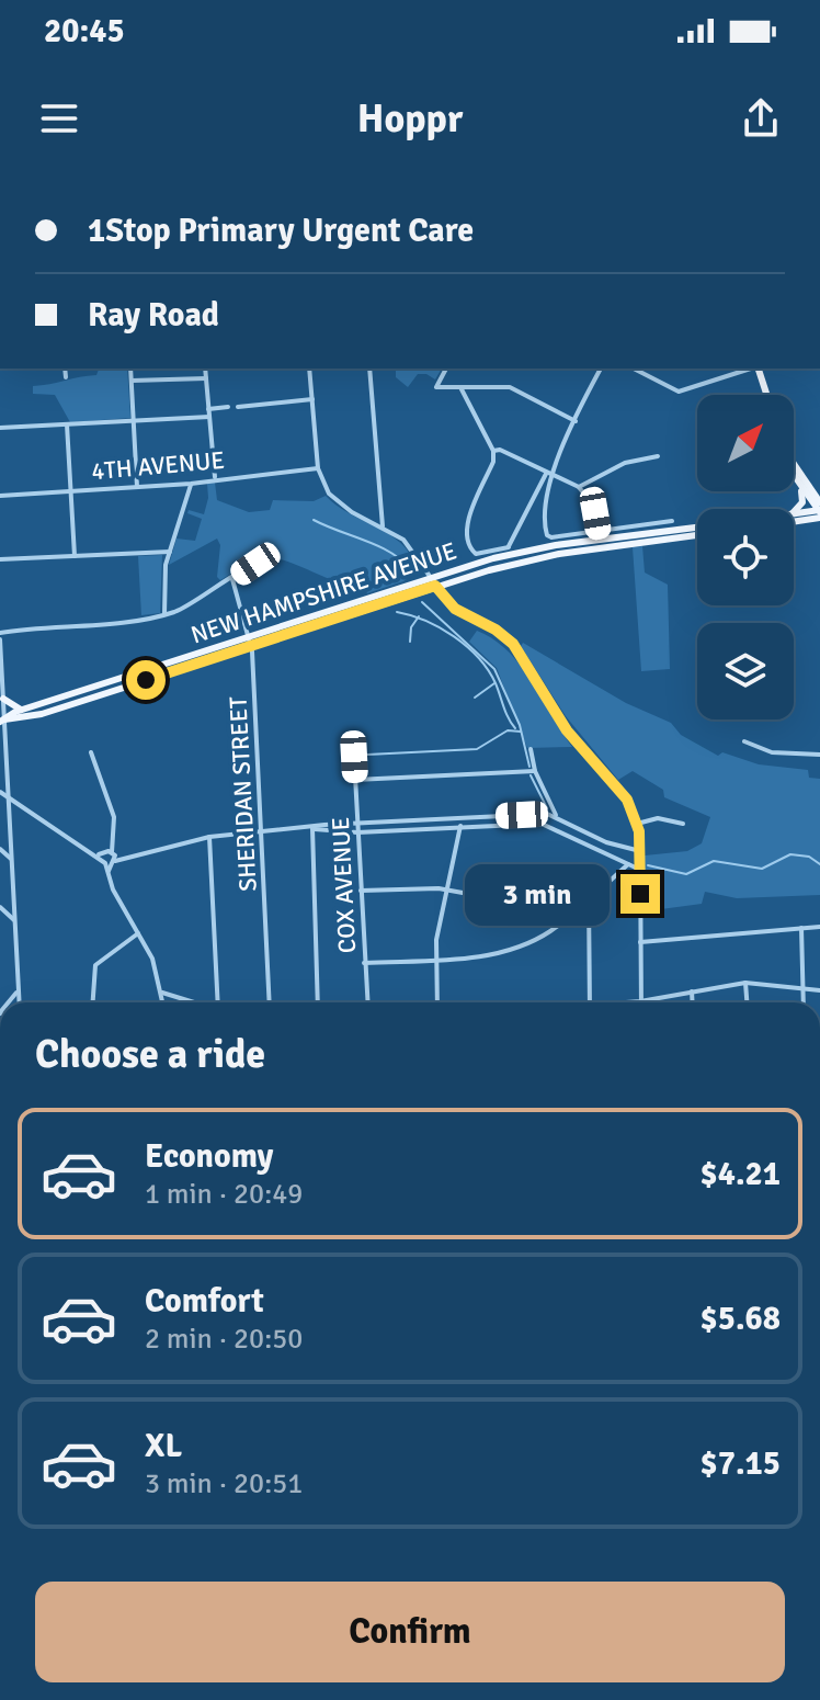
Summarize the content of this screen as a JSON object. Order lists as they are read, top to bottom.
{
  "streets": {
    "main road": ["NEW HAMPSHIRE AVENUE"],
    "street": ["4TH AVENUE", "SHERIDAN STREET", "COX AVENUE"]
  },
  "crossings": [
    ["NEW HAMPSHIRE AVENUE", "SHERIDAN STREET"]
  ],
  "north": "top right",
  "page": {
    "status": "20:45",
    "header": "Hoppr",
    "banner": ["1Stop Primary Urgent Care", "Ray Road"],
    "bubble": "3 min",
    "heading": "Choose a ride",
    "list": [
      {
        "name": "Economy",
        "note": "1 min · 20:49",
        "value": "$4.21"
      },
      {
        "name": "Comfort",
        "note": "2 min · 20:50",
        "value": "$5.68"
      },
      {
        "name": "XL",
        "note": "3 min · 20:51",
        "value": "$7.15"
      }
    ],
    "buttons": "Confirm"
  }
}
